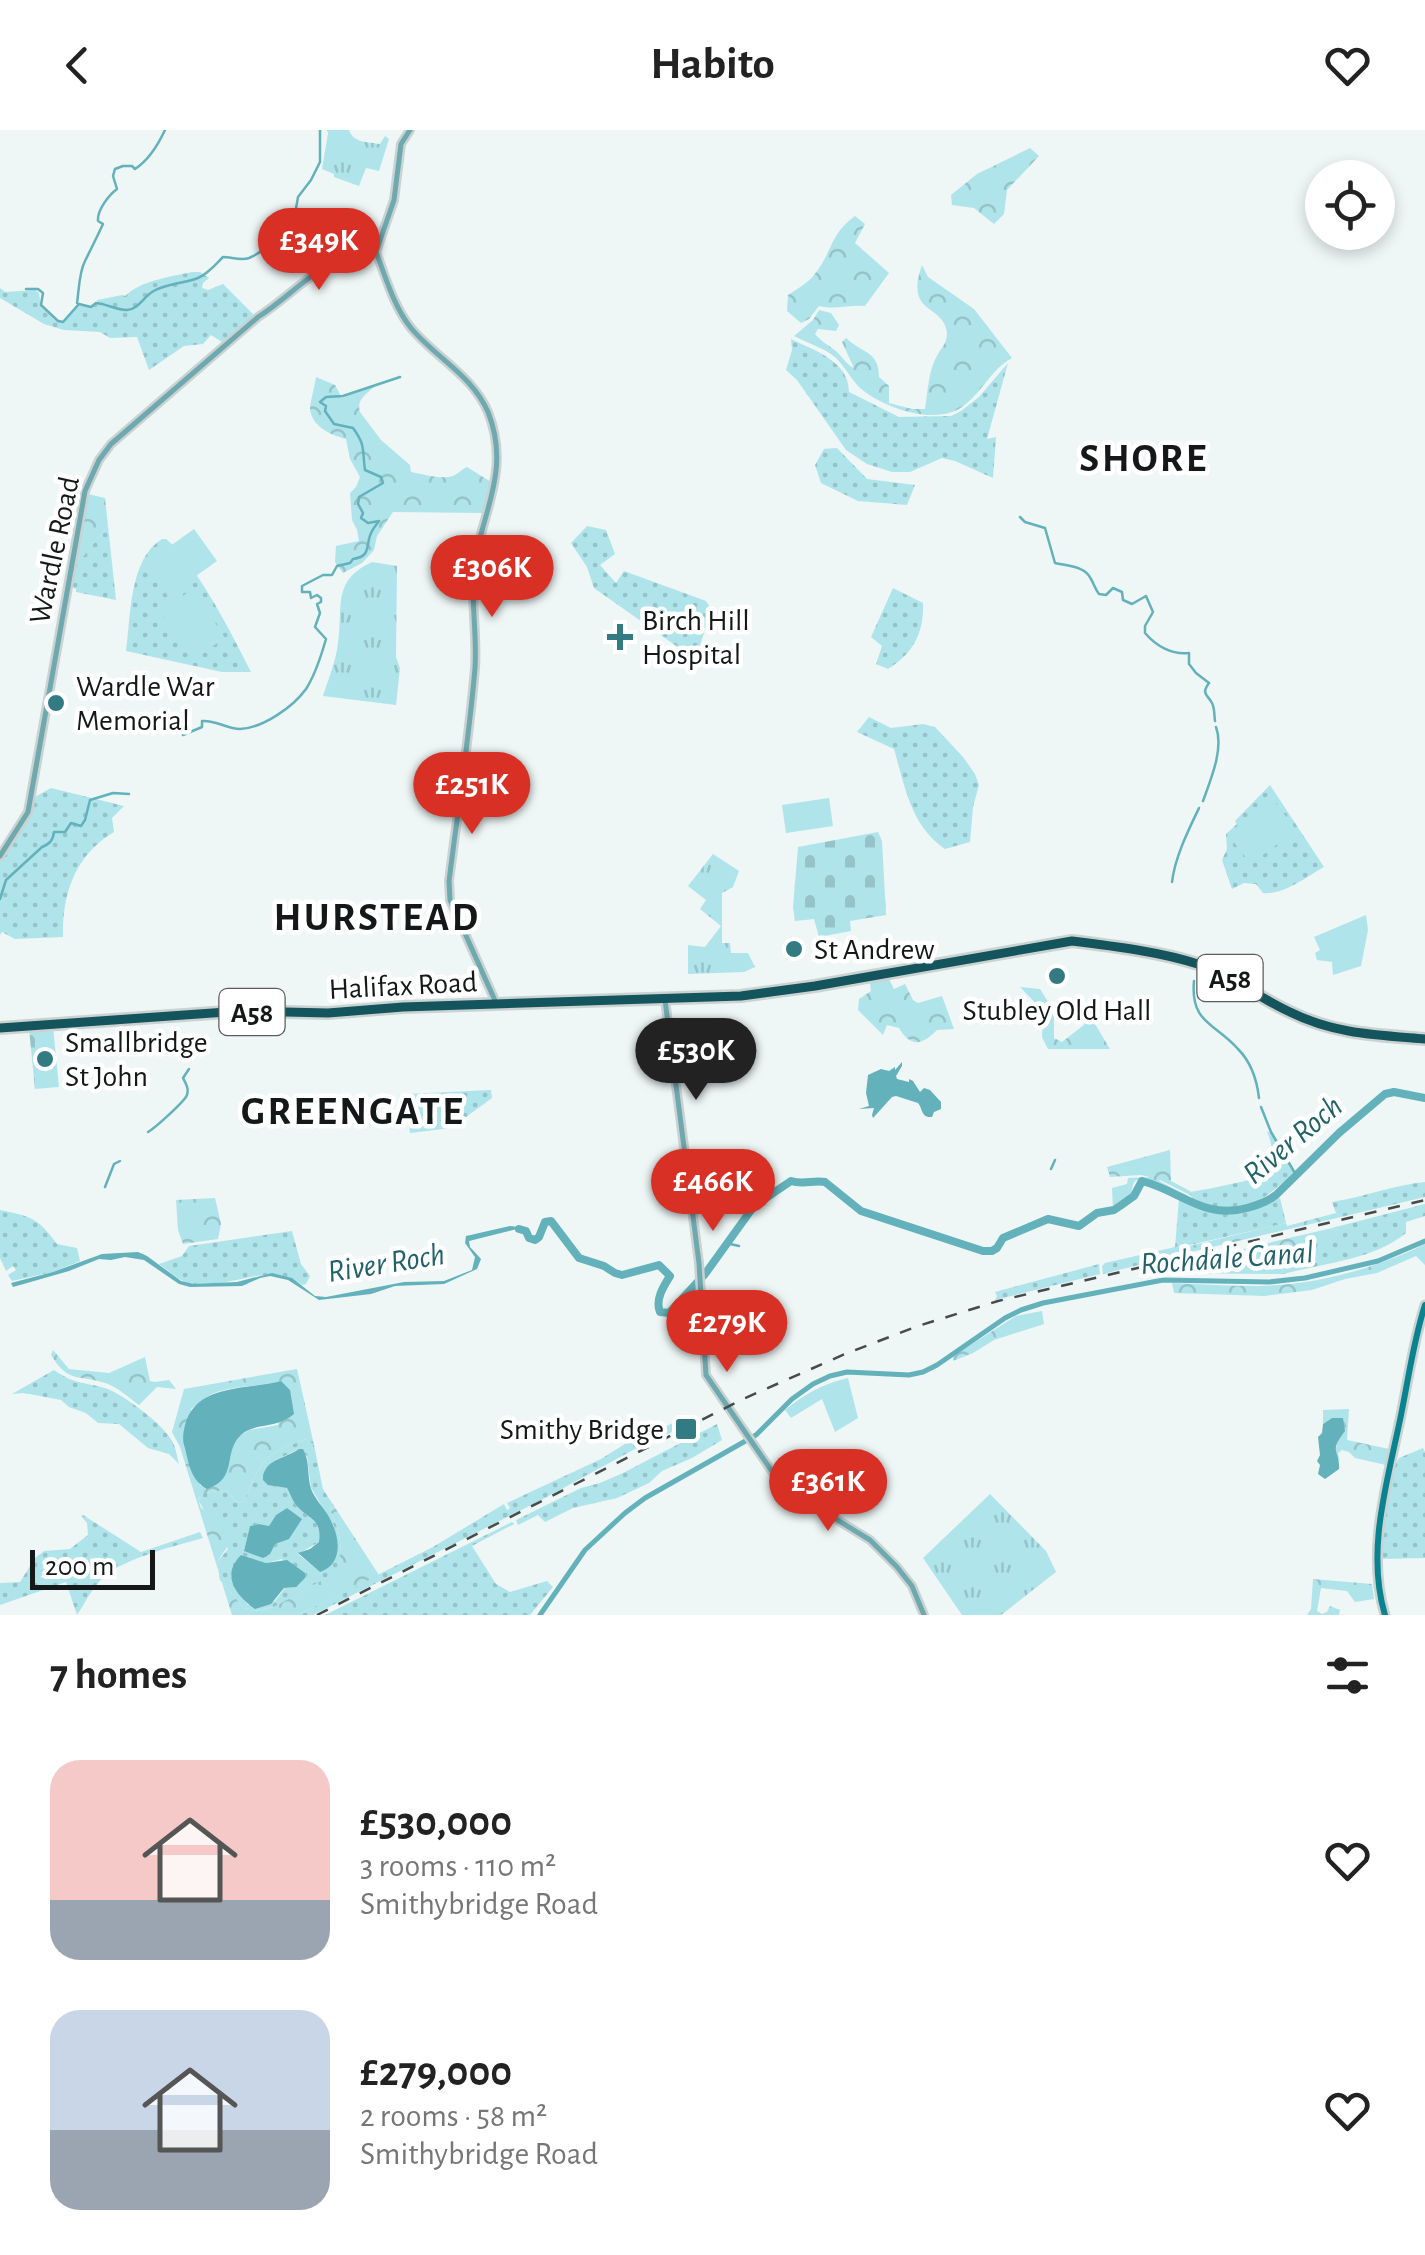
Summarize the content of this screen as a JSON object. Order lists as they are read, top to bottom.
{
  "streets": {
    "highway": ["A58", "Halifax Road"],
    "street": ["Wardle Road"]
  },
  "crossings": [
    ["A58", "Halifax Road"]
  ],
  "districts": ["SHORE", "HURSTEAD", "GREENGATE"],
  "water": ["River Roch", "Rochdale Canal"],
  "places": {
    "health": ["Birch Hill Hospital"],
    "other": [
      "Wardle War Memorial",
      "St Andrew",
      "Stubley Old Hall",
      "Smallbridge St John"
    ],
    "transit": ["Smithy Bridge"]
  },
  "scale_bar": "200 m",
  "page": {
    "header": "Habito",
    "price": [
      "£349K",
      "£306K",
      "£251K",
      "£530K",
      "£466K",
      "£279K",
      "£361K"
    ],
    "scale": "200 m",
    "heading": "7 homes",
    "list": [
      {
        "name": "£530,000",
        "note": "3 rooms · 110 m² · Smithybridge Road"
      },
      {
        "name": "£279,000",
        "note": "2 rooms · 58 m² · Smithybridge Road"
      }
    ]
  }
}
